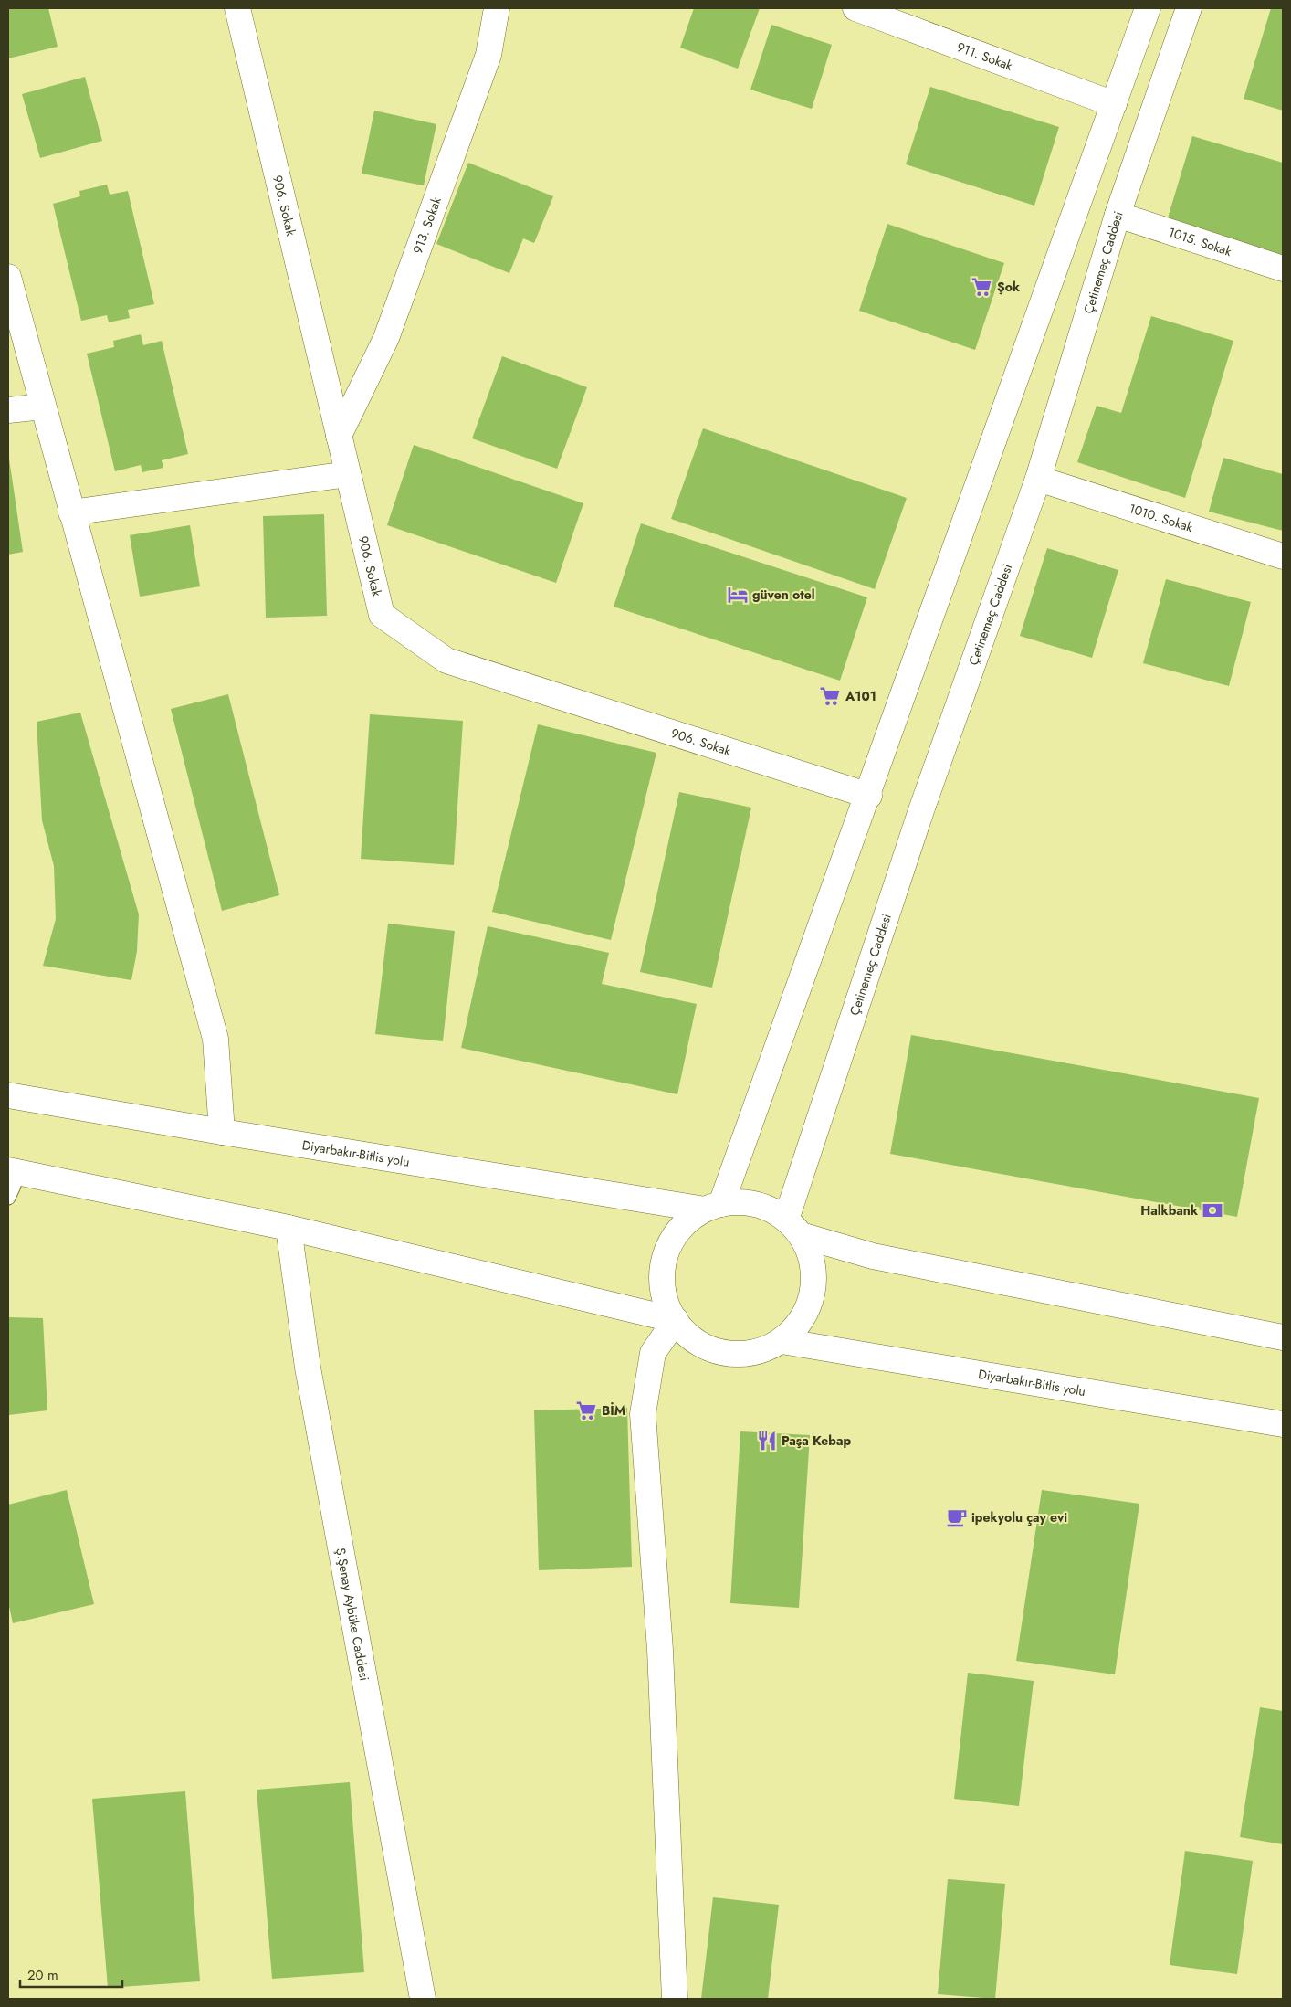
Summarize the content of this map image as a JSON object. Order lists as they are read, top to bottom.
{
  "streets": {
    "main road": [
      "911. Sokak",
      "906. Sokak",
      "913. Sokak",
      "1015. Sokak",
      "Çetinemeç Caddesi",
      "1010. Sokak",
      "Diyarbakır-Bitlis yolu",
      "Ş.Şenay Aybüke Caddesi"
    ]
  },
  "crossings": [
    ["906. Sokak", "913. Sokak"],
    ["1015. Sokak", "Çetinemeç Caddesi"],
    ["Çetinemeç Caddesi", "1010. Sokak"],
    ["Çetinemeç Caddesi", "Diyarbakır-Bitlis yolu"]
  ],
  "places": {
    "supermarket": ["Şok", "A101", "BİM"],
    "hotel": ["güven otel"],
    "bank": ["Halkbank"],
    "restaurant": ["Paşa Kebap"],
    "cafe": ["ipekyolu çay evi"]
  },
  "scale_bar": "20 m"
}
